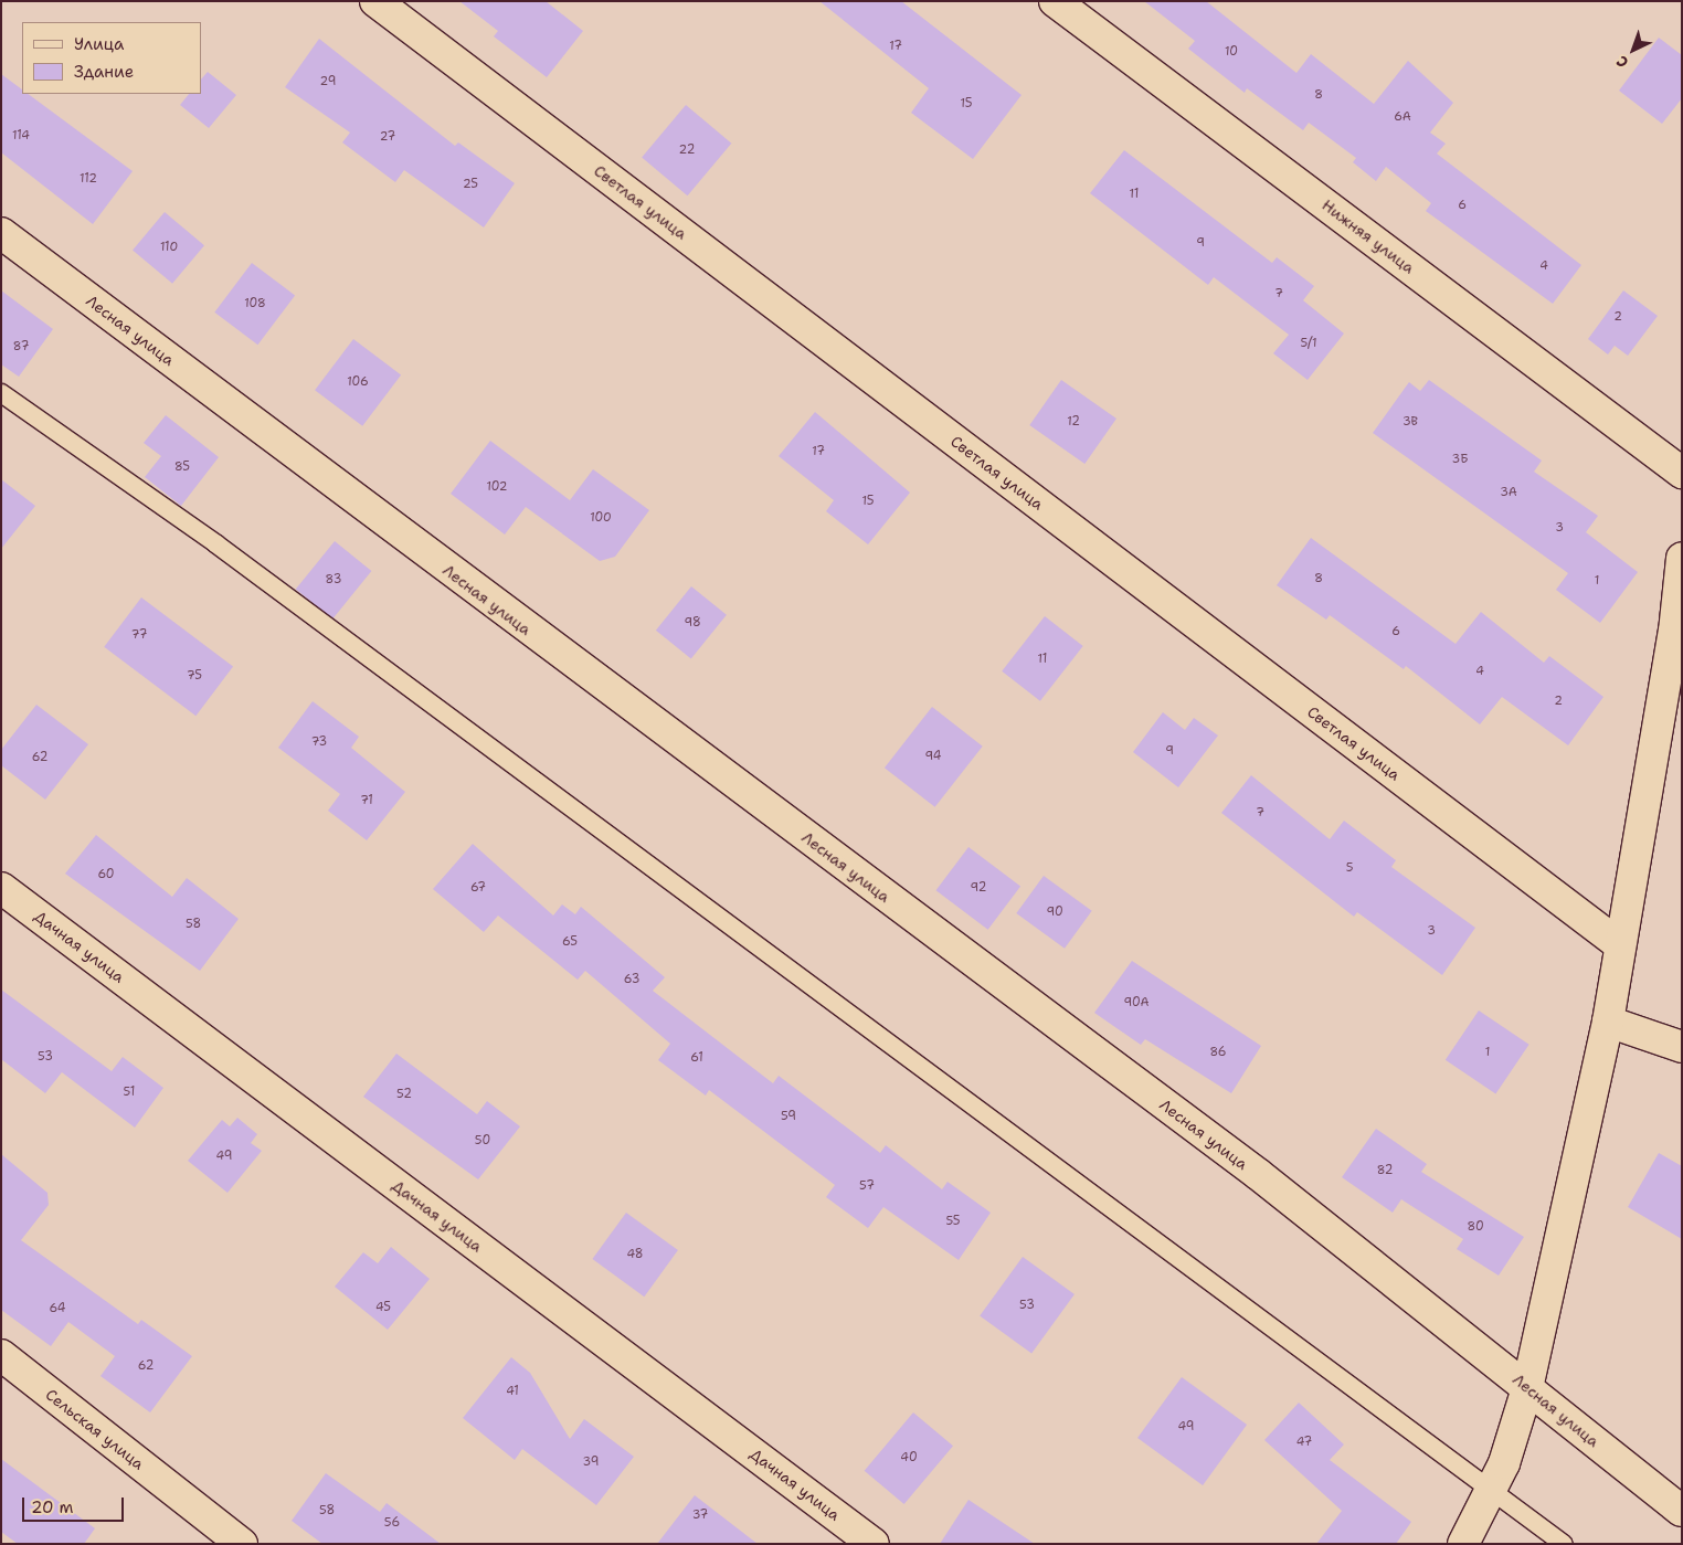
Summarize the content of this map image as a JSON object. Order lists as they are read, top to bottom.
{
  "streets": {
    "street": [
      "Светлая улица",
      "Нижняя улица",
      "Лесная улица",
      "Дачная улица",
      "Сельская улица"
    ]
  },
  "house_numbers": [
    "17",
    "10",
    "29",
    "8",
    "15",
    "6А",
    "114",
    "27",
    "22",
    "112",
    "25",
    "11",
    "6",
    "9",
    "110",
    "4",
    "7",
    "108",
    "2",
    "5/1",
    "87",
    "106",
    "12",
    "3В",
    "17",
    "3Б",
    "85",
    "102",
    "3А",
    "15",
    "100",
    "3",
    "8",
    "83",
    "1",
    "98",
    "6",
    "77",
    "11",
    "4",
    "75",
    "2",
    "73",
    "9",
    "94",
    "62",
    "71",
    "7",
    "5",
    "60",
    "67",
    "92",
    "90",
    "58",
    "3",
    "65",
    "63",
    "90А",
    "86",
    "1",
    "53",
    "61",
    "51",
    "52",
    "59",
    "50",
    "49",
    "82",
    "57",
    "55",
    "80",
    "48",
    "53",
    "45",
    "64",
    "62",
    "41",
    "49",
    "47",
    "40",
    "39",
    "58",
    "37",
    "56"
  ],
  "legend": ["Улица", "Здание"],
  "scale_bar": "20 m",
  "north": "bottom left"
}
